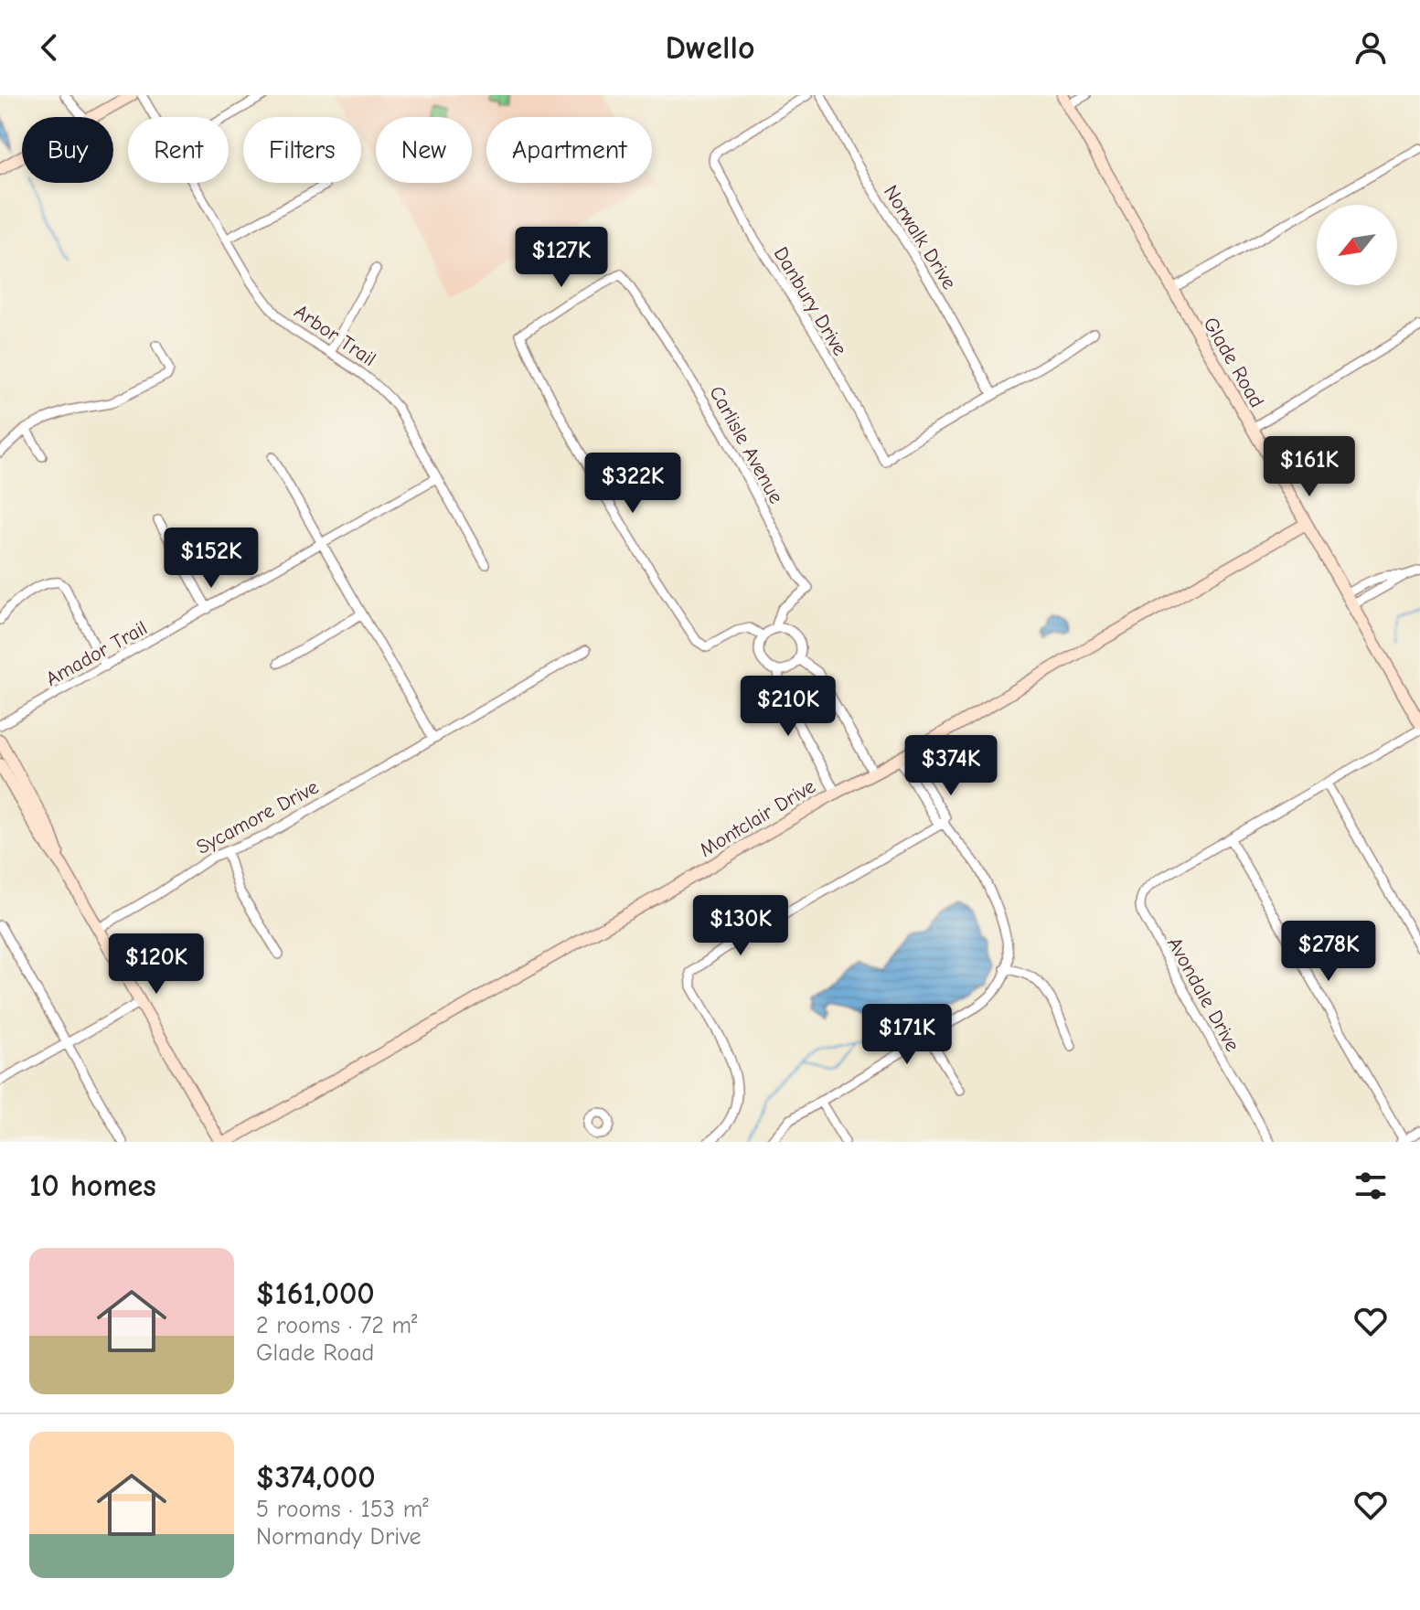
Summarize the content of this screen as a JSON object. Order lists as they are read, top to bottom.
{
  "streets": {
    "main road": ["Glade Road", "Montclair Drive"],
    "street": [
      "Norwalk Drive",
      "Danbury Drive",
      "Arbor Trail",
      "Carlisle Avenue",
      "Amador Trail",
      "Sycamore Drive",
      "Avondale Drive"
    ]
  },
  "crossings": [
    ["Norwalk Drive", "Danbury Drive"],
    ["Arbor Trail", "Amador Trail"],
    ["Glade Road", "Montclair Drive"]
  ],
  "north": "bottom left",
  "page": {
    "header": "Dwello",
    "chip": [
      "Buy",
      "Rent",
      "Filters",
      "New",
      "Apartment"
    ],
    "price": [
      "$127K",
      "$161K",
      "$322K",
      "$152K",
      "$210K",
      "$374K",
      "$130K",
      "$278K",
      "$120K",
      "$171K"
    ],
    "heading": "10 homes",
    "list": [
      {
        "name": "$161,000",
        "note": "2 rooms · 72 m² · Glade Road"
      },
      {
        "name": "$374,000",
        "note": "5 rooms · 153 m² · Normandy Drive"
      }
    ]
  }
}
